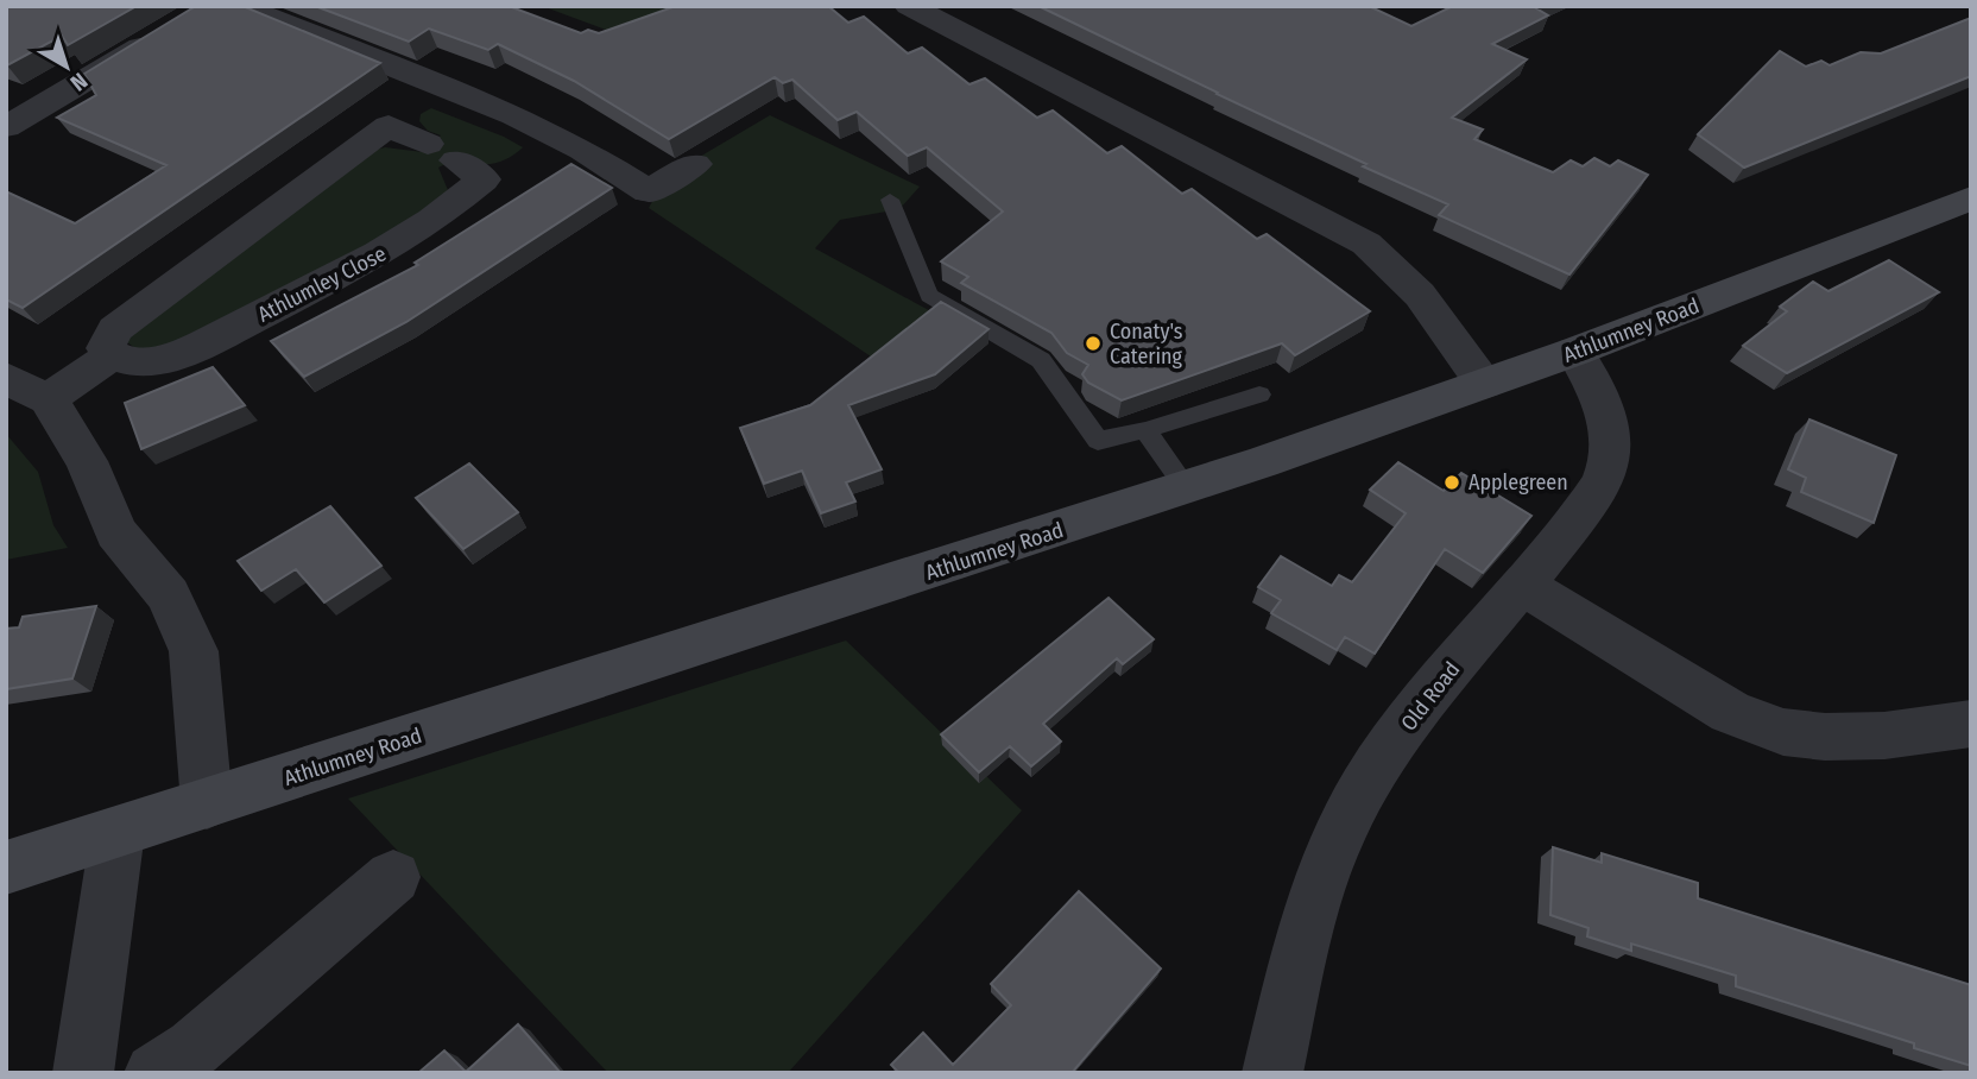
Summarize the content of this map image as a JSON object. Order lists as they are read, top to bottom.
{
  "streets": {
    "main road": ["Athlumney Road"],
    "street": ["Athlumley Close", "Old Road"]
  },
  "crossings": [
    ["Athlumney Road", "Old Road"]
  ],
  "places": ["Conaty's Catering", "Applegreen"],
  "north": "bottom right"
}
